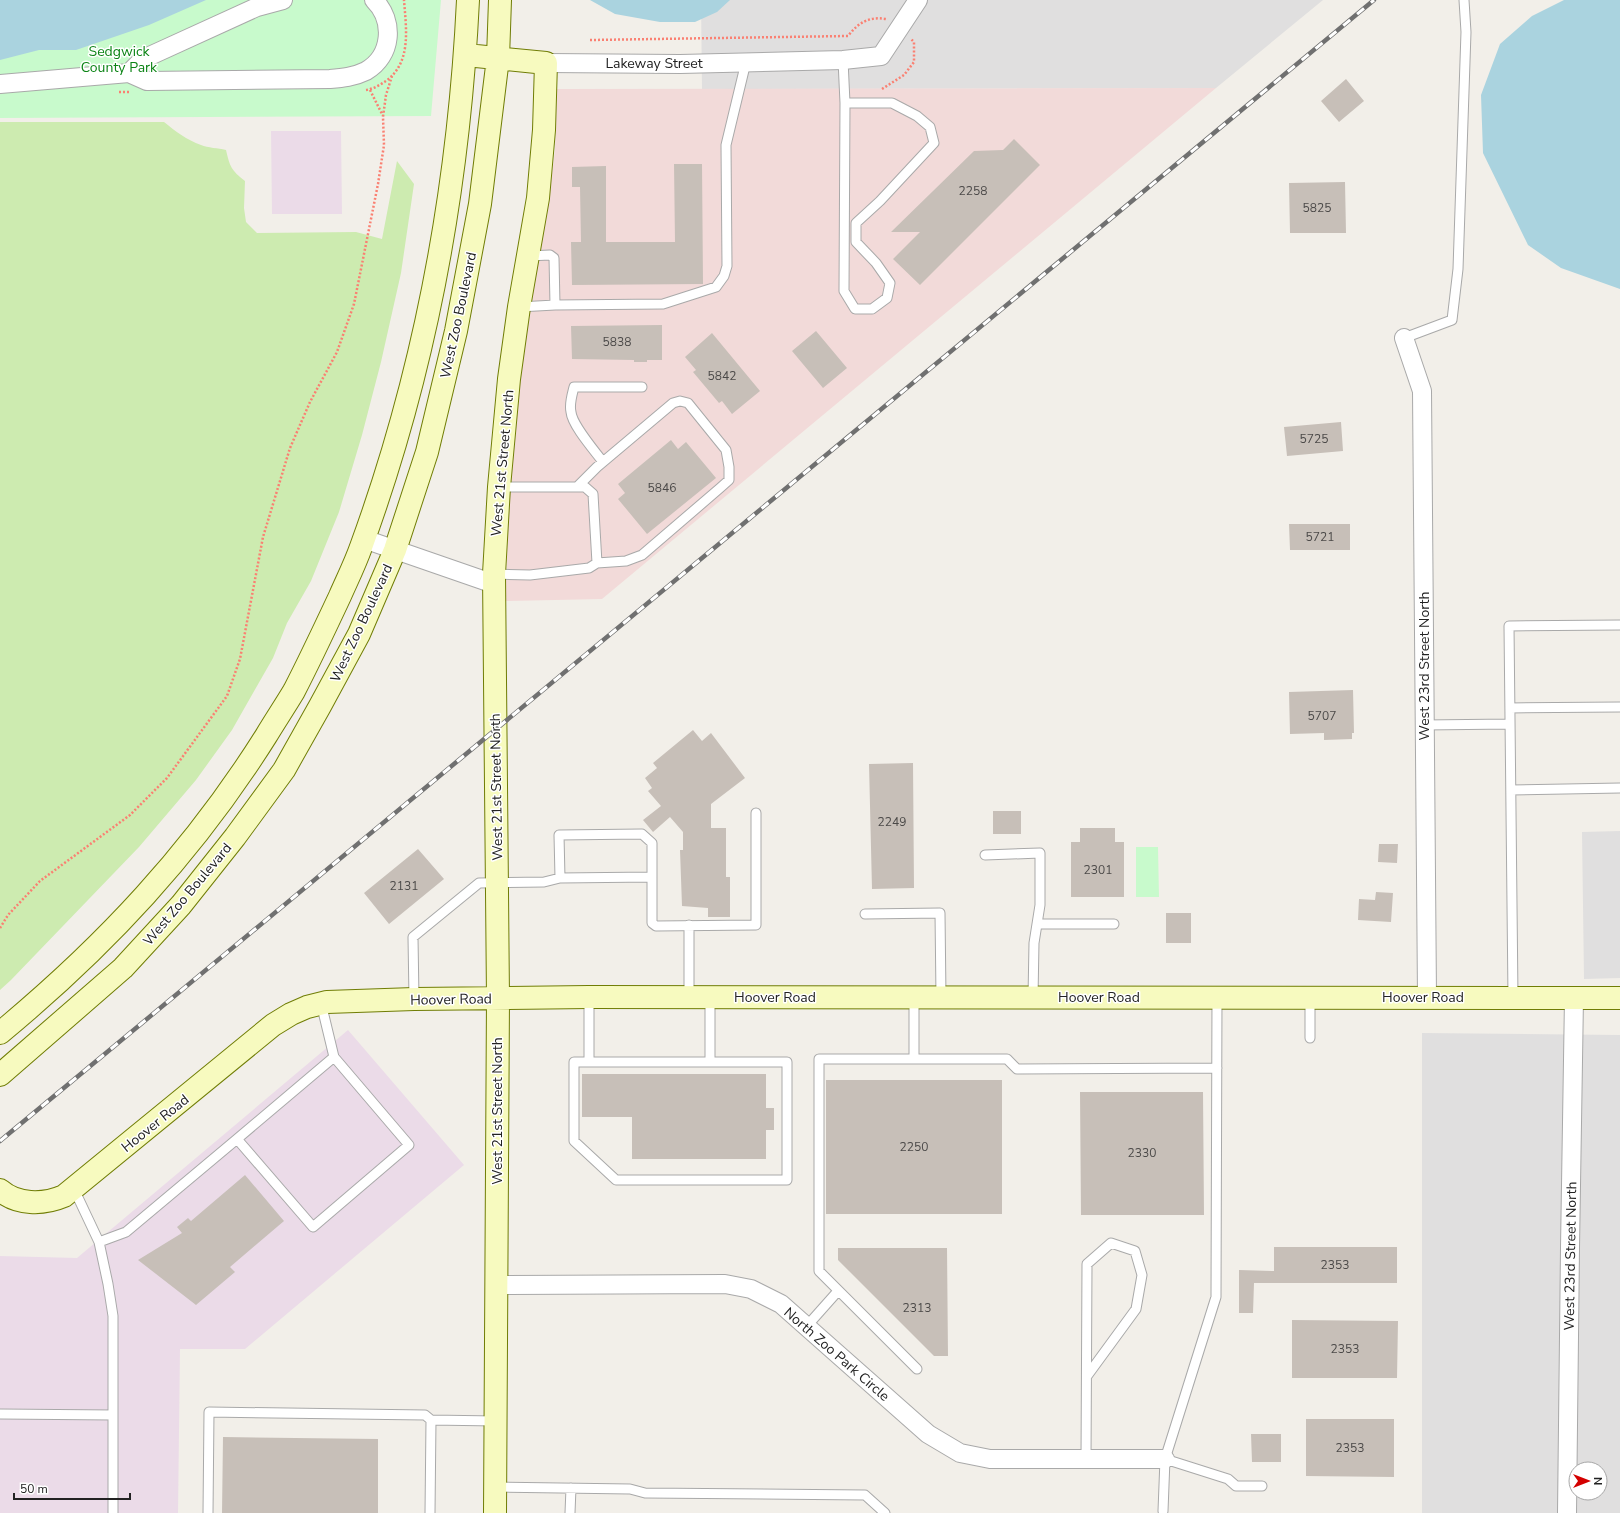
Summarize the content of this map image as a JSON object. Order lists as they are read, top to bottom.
{
  "streets": {
    "street": [
      "Lakeway Street",
      "West Zoo Boulevard",
      "West 21st Street North",
      "West 23rd Street North",
      "Hoover Road",
      "North Zoo Park Circle"
    ]
  },
  "crossings": [
    ["Lakeway Street", "West Zoo Boulevard"],
    ["Lakeway Street", "West 21st Street North"],
    ["West 21st Street North", "Hoover Road"],
    ["West 21st Street North", "North Zoo Park Circle"],
    ["West 23rd Street North", "Hoover Road"]
  ],
  "parks": ["Sedgwick County Park"],
  "house_numbers": [
    "2258",
    "5825",
    "5838",
    "5842",
    "5725",
    "5846",
    "5721",
    "5707",
    "2249",
    "2301",
    "2131",
    "2250",
    "2330",
    "2353",
    "2313",
    "2353",
    "2353"
  ],
  "scale_bar": "50 m",
  "north": "right"
}
